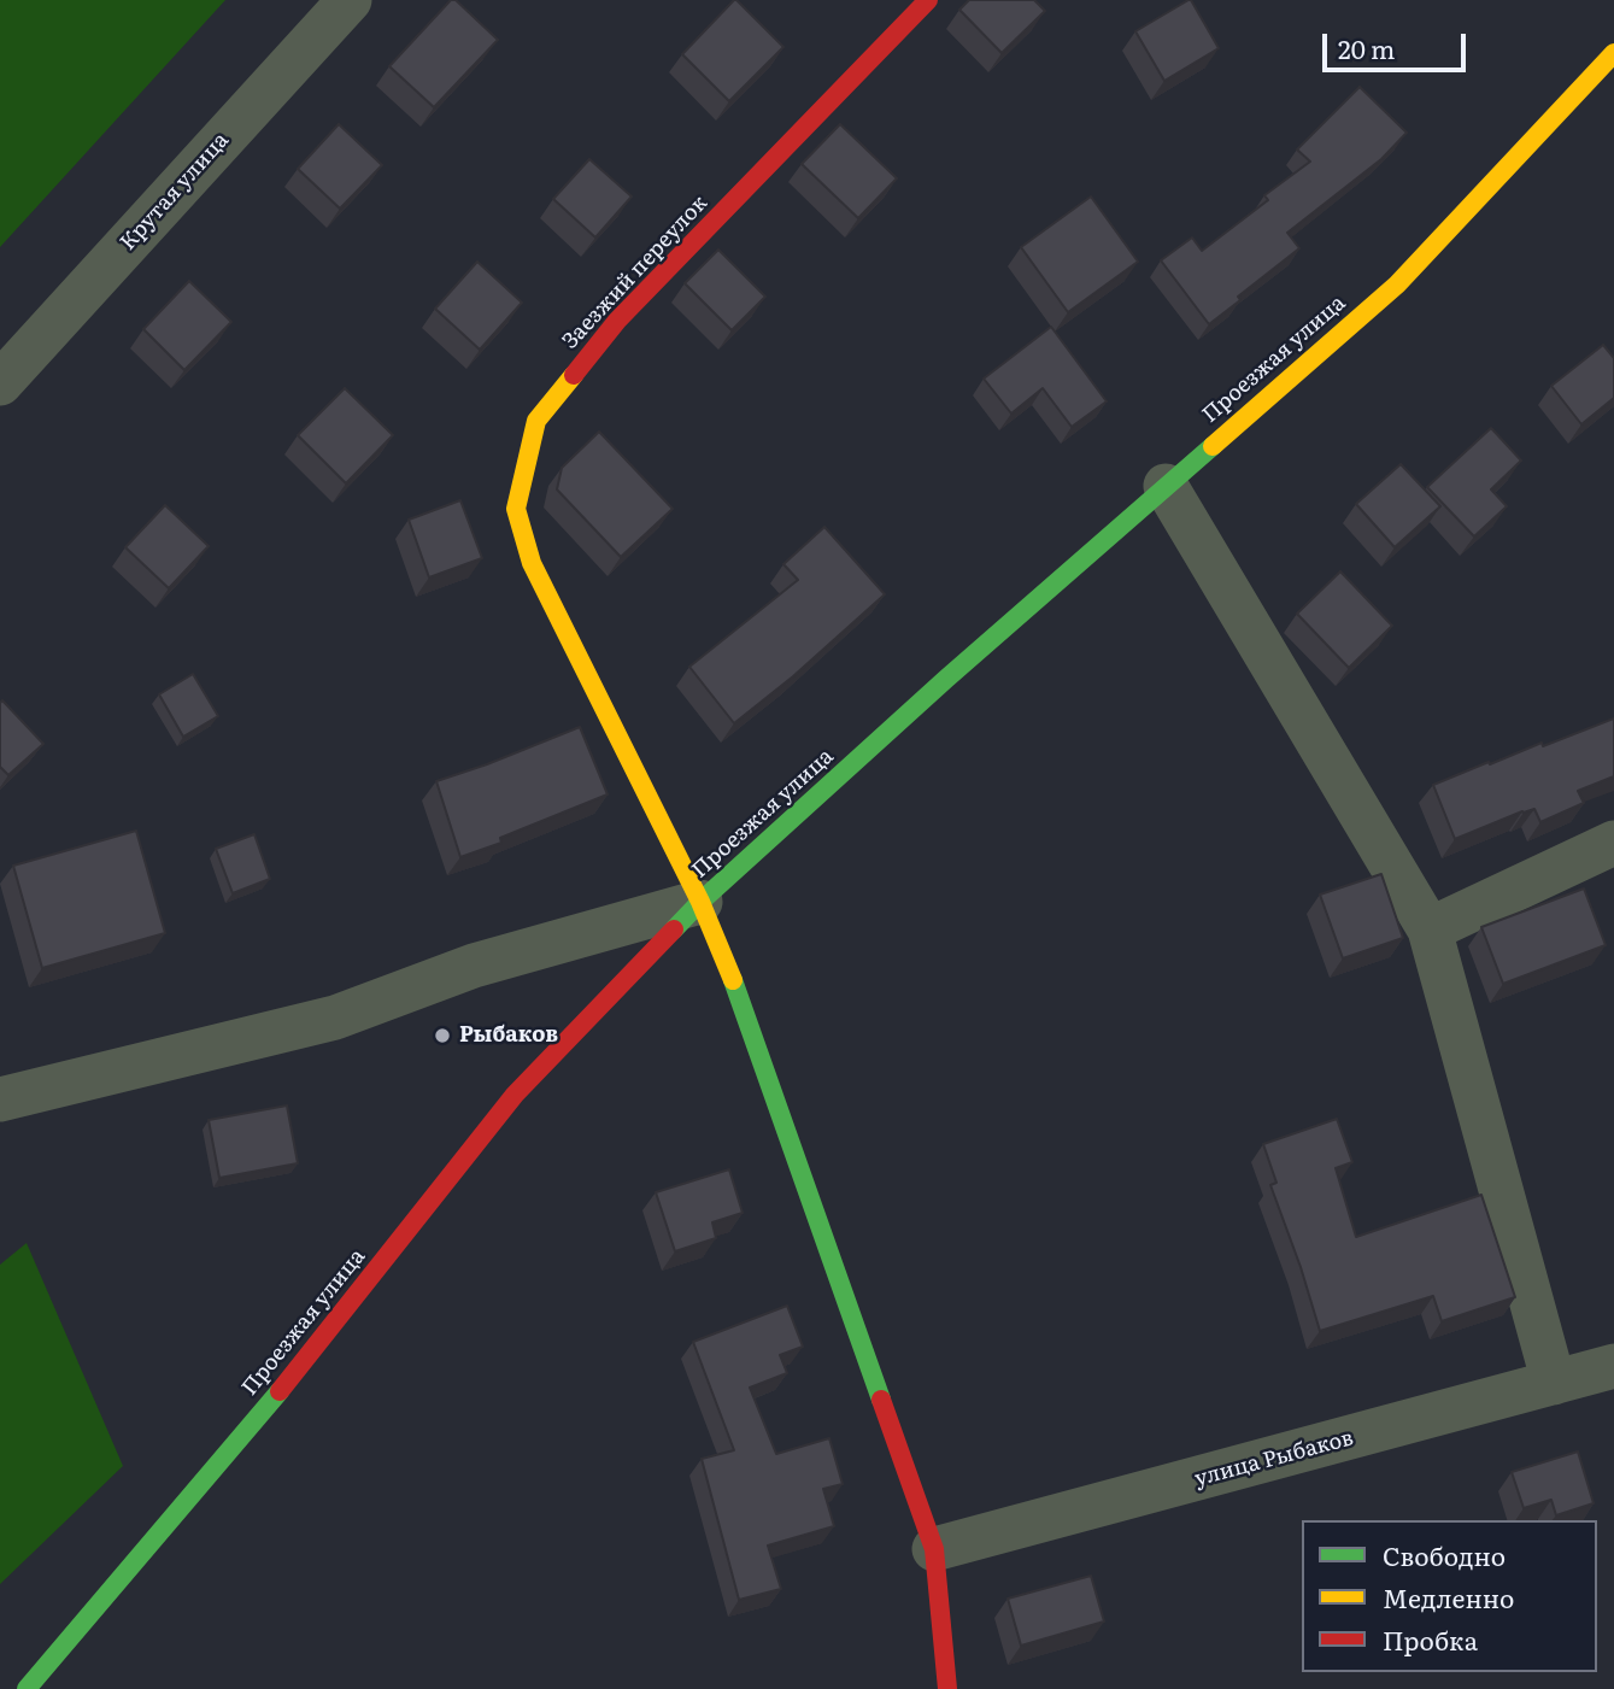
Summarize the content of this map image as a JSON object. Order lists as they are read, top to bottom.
{
  "streets": {
    "main road": ["Заезжий переулок", "Проезжая улица"],
    "street": ["Крутая улица", "улица Рыбаков"]
  },
  "crossings": [
    ["Заезжий переулок", "Проезжая улица"],
    ["Заезжий переулок", "улица Рыбаков"]
  ],
  "places": ["Рыбаков"],
  "legend": ["Свободно", "Медленно", "Пробка"],
  "scale_bar": "20 m"
}
